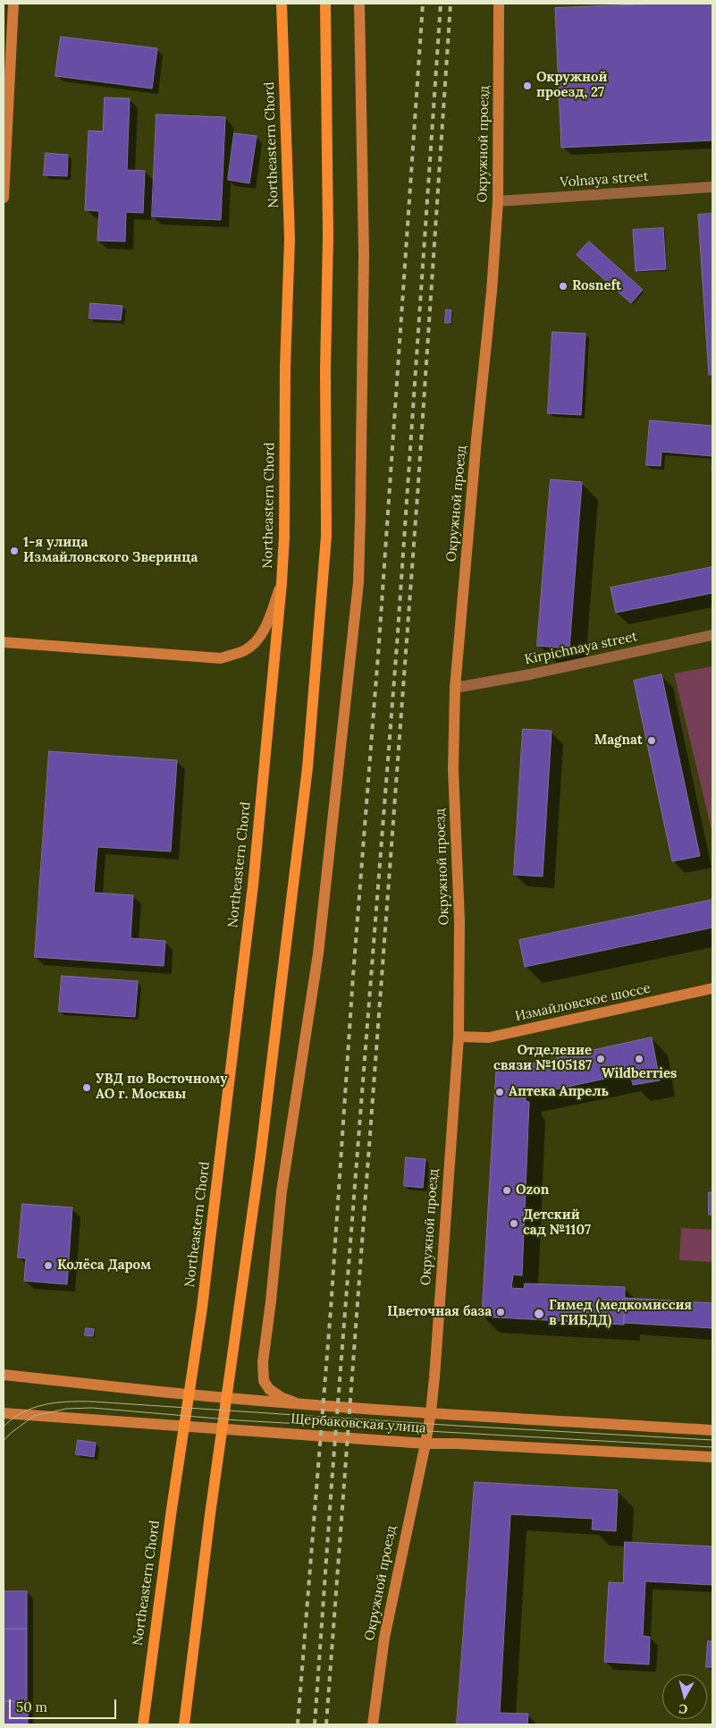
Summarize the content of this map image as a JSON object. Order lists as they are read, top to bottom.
{
  "streets": {
    "main road": [
      "Окружной проезд",
      "Northeastern Chord",
      "Измайловское шоссе",
      "Щербаковская улица"
    ],
    "street": ["Volnaya street", "Kirpichnaya street"]
  },
  "crossings": [
    ["Окружной проезд", "Volnaya street"],
    ["Окружной проезд", "Kirpichnaya street"],
    ["Окружной проезд", "Измайловское шоссе"],
    ["Окружной проезд", "Щербаковская улица"]
  ],
  "places": [
    "Окружной проезд, 27",
    "Rosneft",
    "1-я улица Измайловского Зверинца",
    "Magnat",
    "Отделение связи №105187",
    "Wildberries",
    "УВД по Восточному АО г. Москвы",
    "Аптека Апрель",
    "Ozon",
    "Детский сад №1107",
    "Колёса Даром",
    "Цветочная база",
    "Гимед (медкомиссия в ГИБДД)"
  ],
  "scale_bar": "50 m",
  "north": "bottom"
}
